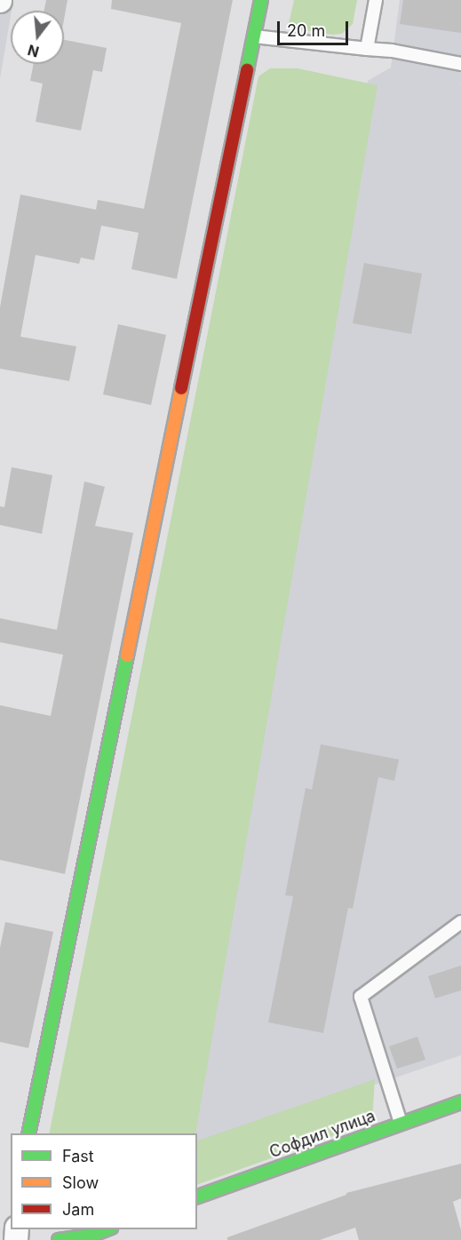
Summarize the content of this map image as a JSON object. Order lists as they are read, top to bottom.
{
  "streets": {
    "street": ["Софдил улица"]
  },
  "legend": ["Fast", "Slow", "Jam"],
  "scale_bar": "20 m",
  "north": "bottom"
}
